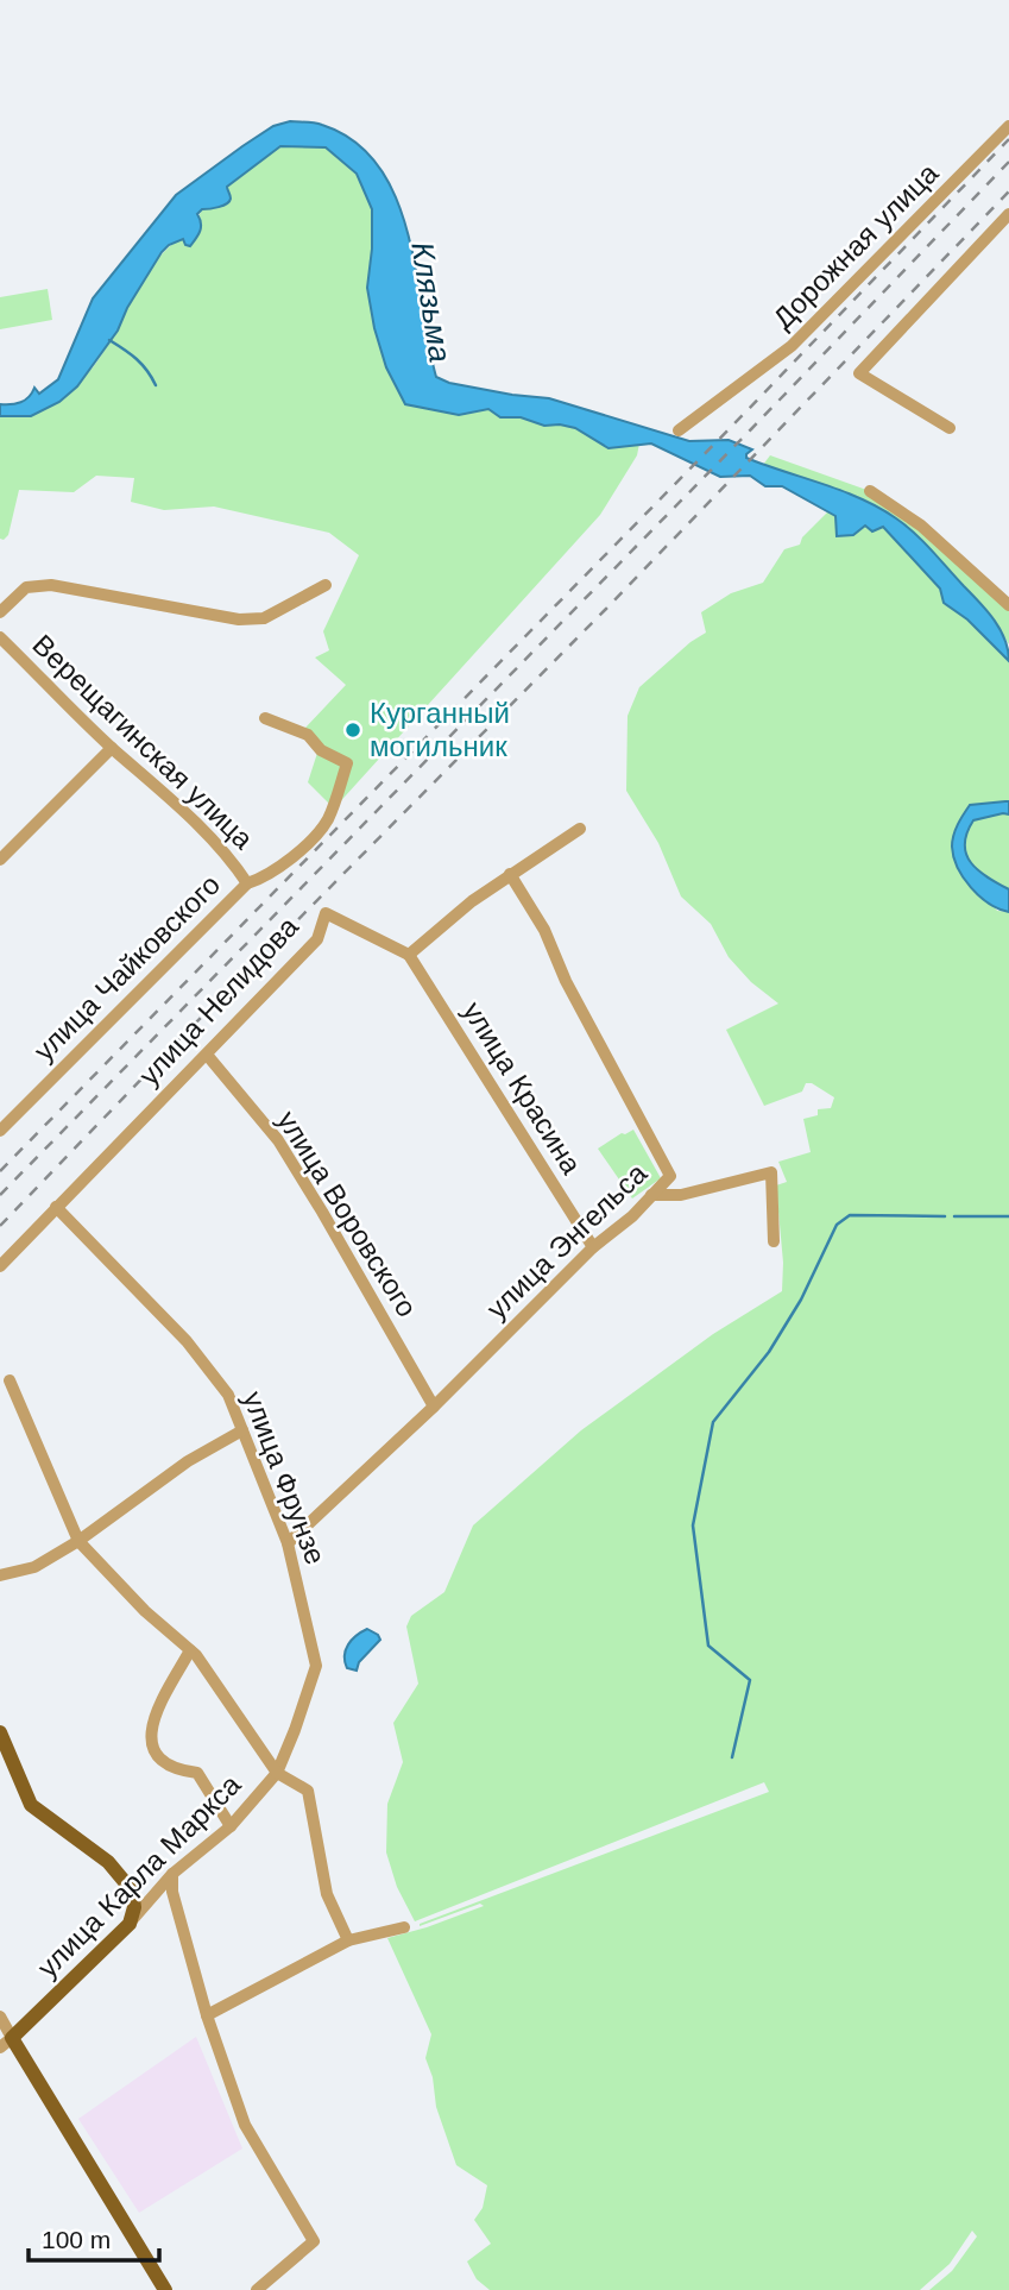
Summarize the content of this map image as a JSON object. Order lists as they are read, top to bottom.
{
  "streets": {
    "main road": ["улица Карла Маркса"],
    "street": [
      "Дорожная улица",
      "Верещагинская улица",
      "улица Чайковского",
      "улица Нелидова",
      "улица Красина",
      "улица Воровского",
      "улица Энгельса",
      "улица Фрунзе"
    ]
  },
  "crossings": [
    ["Верещагинская улица", "улица Чайковского"],
    ["улица Нелидова", "улица Красина"],
    ["улица Нелидова", "улица Воровского"],
    ["улица Нелидова", "улица Фрунзе"],
    ["улица Красина", "улица Энгельса"],
    ["улица Воровского", "улица Энгельса"],
    ["улица Энгельса", "улица Фрунзе"],
    ["улица Фрунзе", "улица Карла Маркса"]
  ],
  "water": ["Клязьма"],
  "places": ["Курганный могильник"],
  "scale_bar": "100 m"
}
